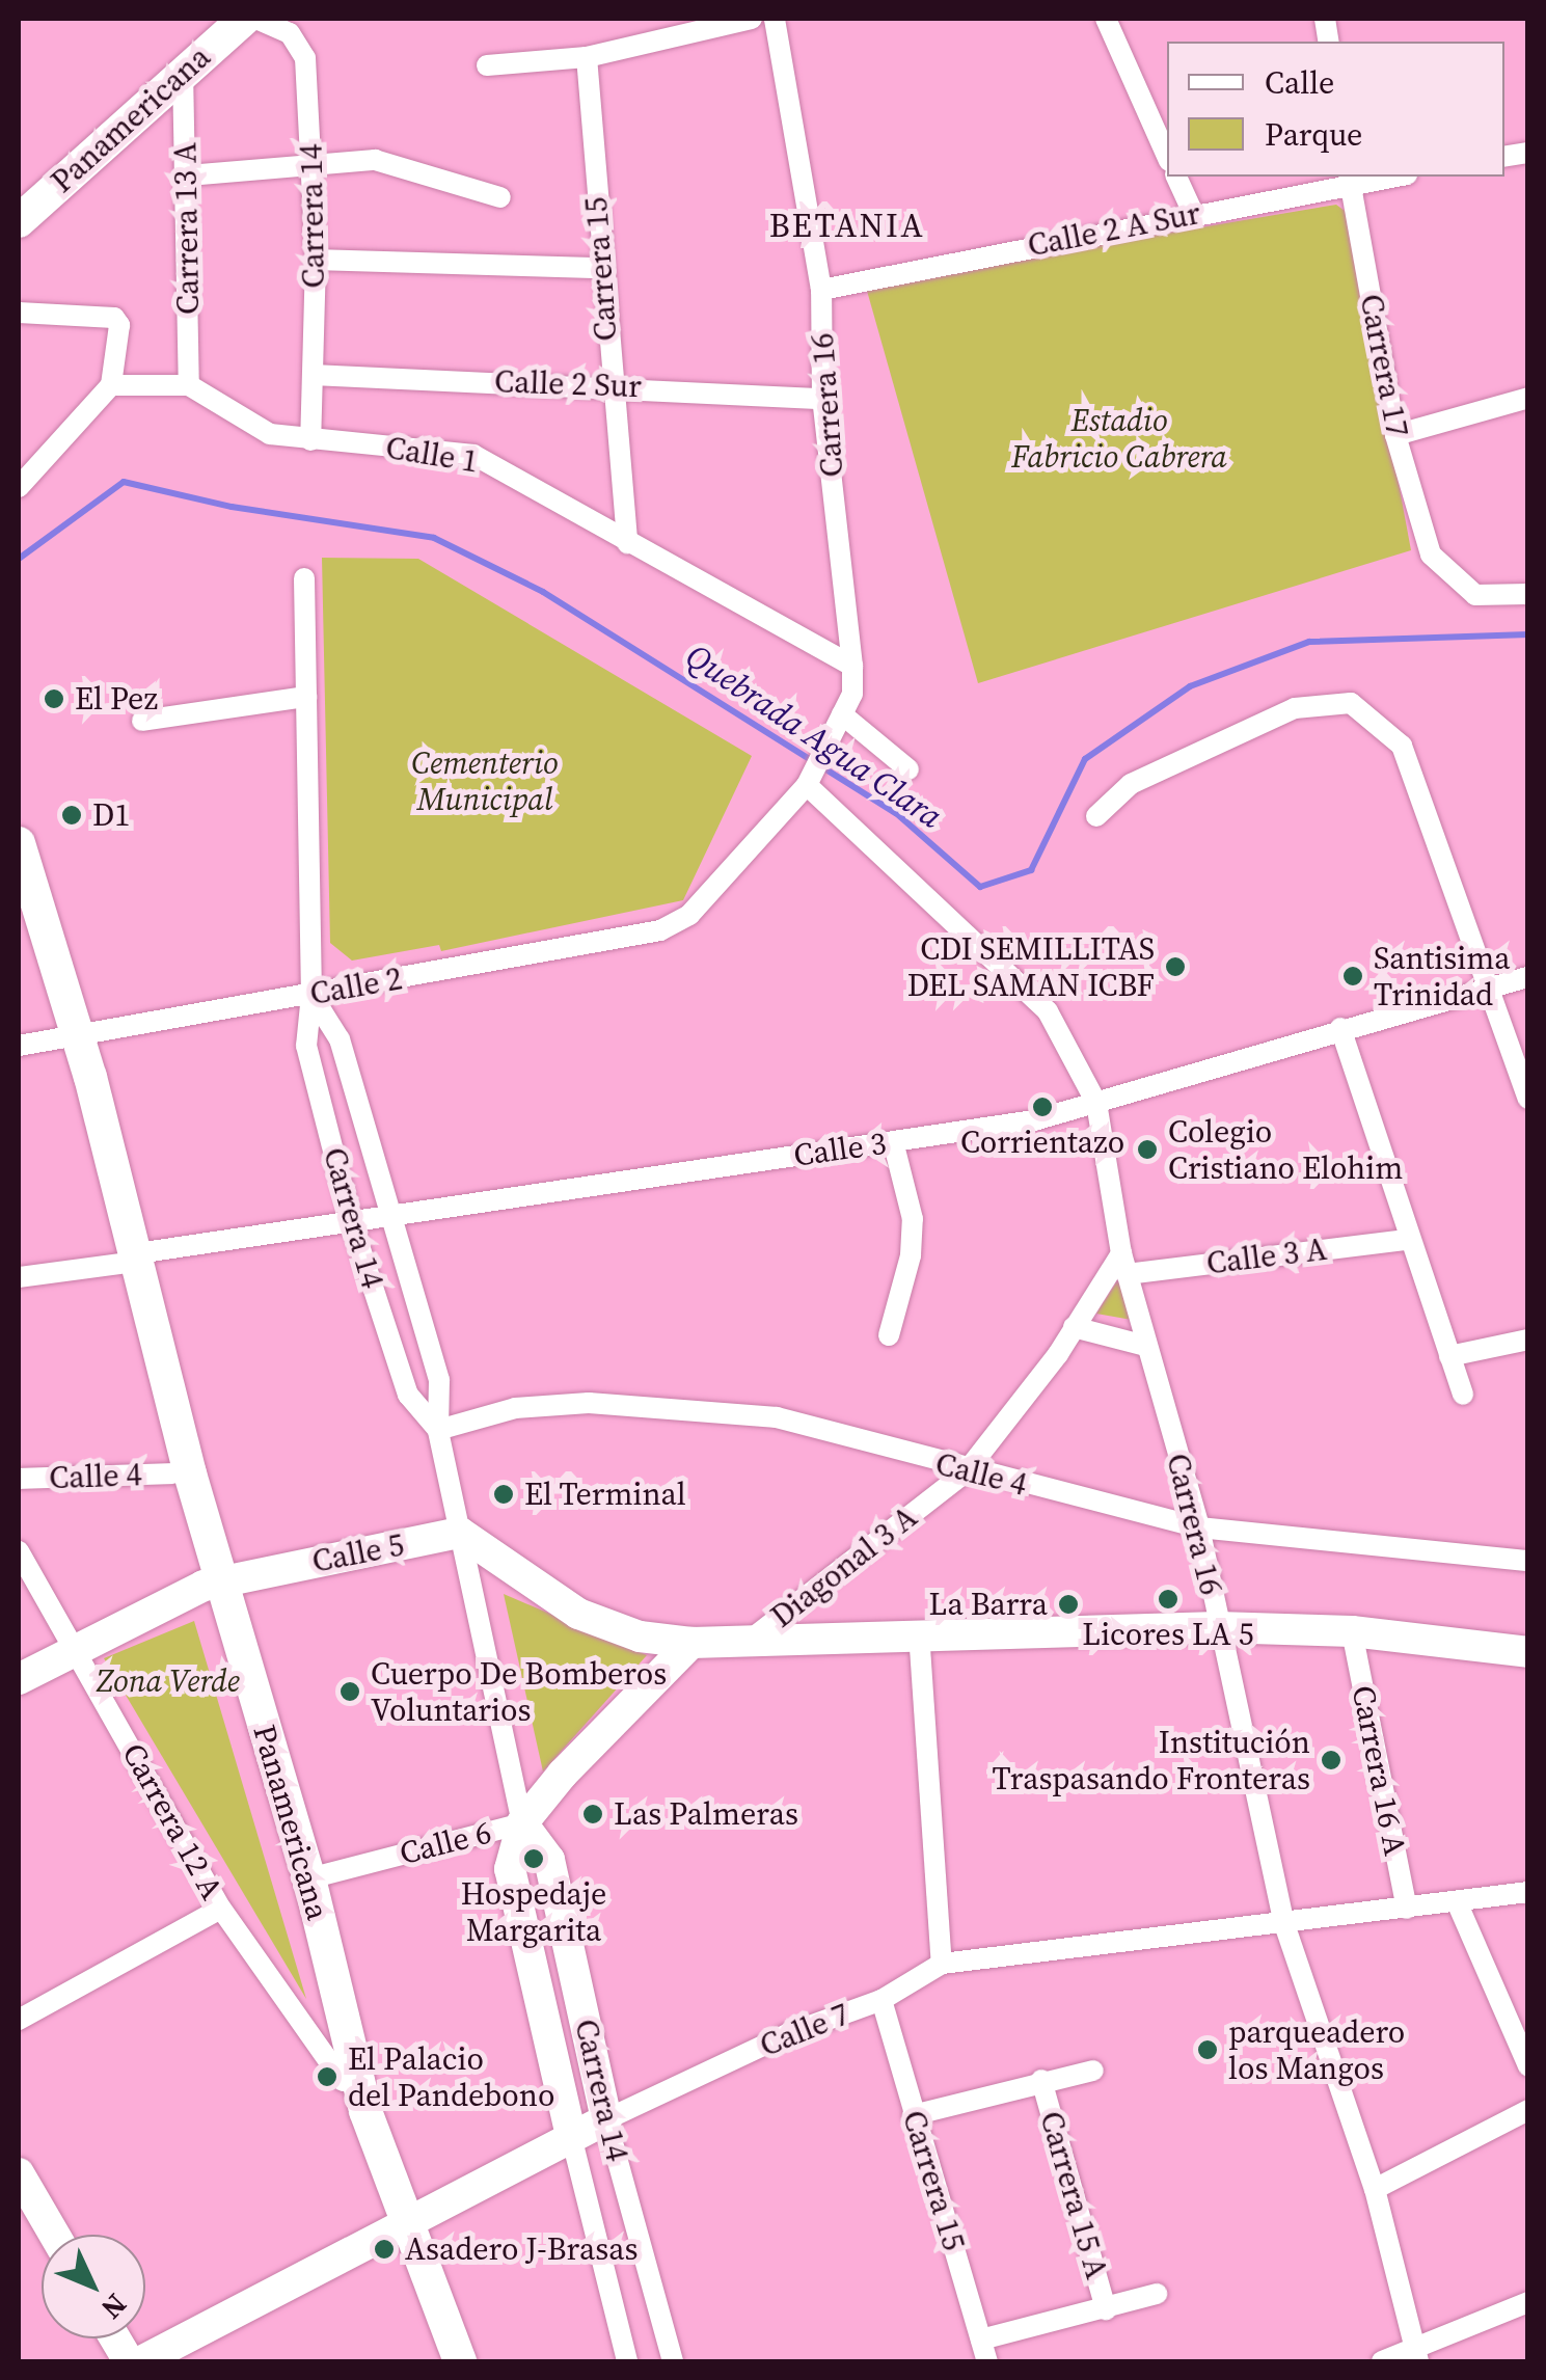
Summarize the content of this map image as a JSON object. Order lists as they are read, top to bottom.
{
  "streets": {
    "main road": ["Panamericana"],
    "street": [
      "Carrera 14",
      "Carrera 13 A",
      "Calle 2 A Sur",
      "Carrera 15",
      "Carrera 17",
      "Calle 2 Sur",
      "Carrera 16",
      "Calle 1",
      "Calle 2",
      "Calle 3",
      "Calle 3 A",
      "Calle 4",
      "Calle 5",
      "Diagonal 3 A",
      "Carrera 16 A",
      "Carrera 12 A",
      "Calle 6",
      "Calle 7",
      "Carrera 15 A"
    ]
  },
  "crossings": [
    ["Panamericana", "Carrera 13 A"],
    ["Panamericana", "Calle 2"],
    ["Panamericana", "Calle 3"],
    ["Panamericana", "Calle 4"],
    ["Panamericana", "Calle 5"],
    ["Panamericana", "Carrera 12 A"],
    ["Panamericana", "Calle 6"],
    ["Panamericana", "Calle 7"],
    ["Carrera 14", "Calle 2 Sur"],
    ["Carrera 14", "Calle 1"],
    ["Carrera 14", "Calle 2"],
    ["Carrera 14", "Calle 3"],
    ["Carrera 14", "Calle 4"],
    ["Carrera 14", "Calle 5"],
    ["Carrera 14", "Calle 6"],
    ["Carrera 14", "Calle 7"],
    ["Carrera 13 A", "Calle 1"],
    ["Calle 2 A Sur", "Carrera 17"],
    ["Calle 2 A Sur", "Carrera 16"],
    ["Carrera 15", "Calle 2 Sur"],
    ["Carrera 15", "Calle 1"],
    ["Carrera 15", "Calle 7"],
    ["Calle 2 Sur", "Carrera 16"],
    ["Carrera 16", "Calle 1"],
    ["Carrera 16", "Calle 2"],
    ["Carrera 16", "Calle 3"],
    ["Carrera 16", "Calle 3 A"],
    ["Carrera 16", "Calle 4"],
    ["Carrera 16", "Diagonal 3 A"],
    ["Carrera 16", "Calle 7"],
    ["Calle 3 A", "Diagonal 3 A"],
    ["Calle 4", "Diagonal 3 A"],
    ["Calle 5", "Carrera 12 A"],
    ["Carrera 16 A", "Calle 7"]
  ],
  "districts": ["BETANIA"],
  "water": ["Quebrada Agua Clara"],
  "parks": ["Estadio Fabricio Cabrera", "Cementerio Municipal", "Zona Verde"],
  "places": [
    "El Pez",
    "D1",
    "CDI SEMILLITAS DEL SAMAN ICBF",
    "Santisima Trinidad",
    "Corrientazo",
    "Colegio Cristiano Elohim",
    "El Terminal",
    "Licores LA 5",
    "La Barra",
    "Cuerpo De Bomberos Voluntarios",
    "Institución Traspasando Fronteras",
    "Las Palmeras",
    "Hospedaje Margarita",
    "parqueadero los Mangos",
    "El Palacio del Pandebono",
    "Asadero J-Brasas"
  ],
  "legend": ["Calle", "Parque"],
  "north": "bottom right"
}
